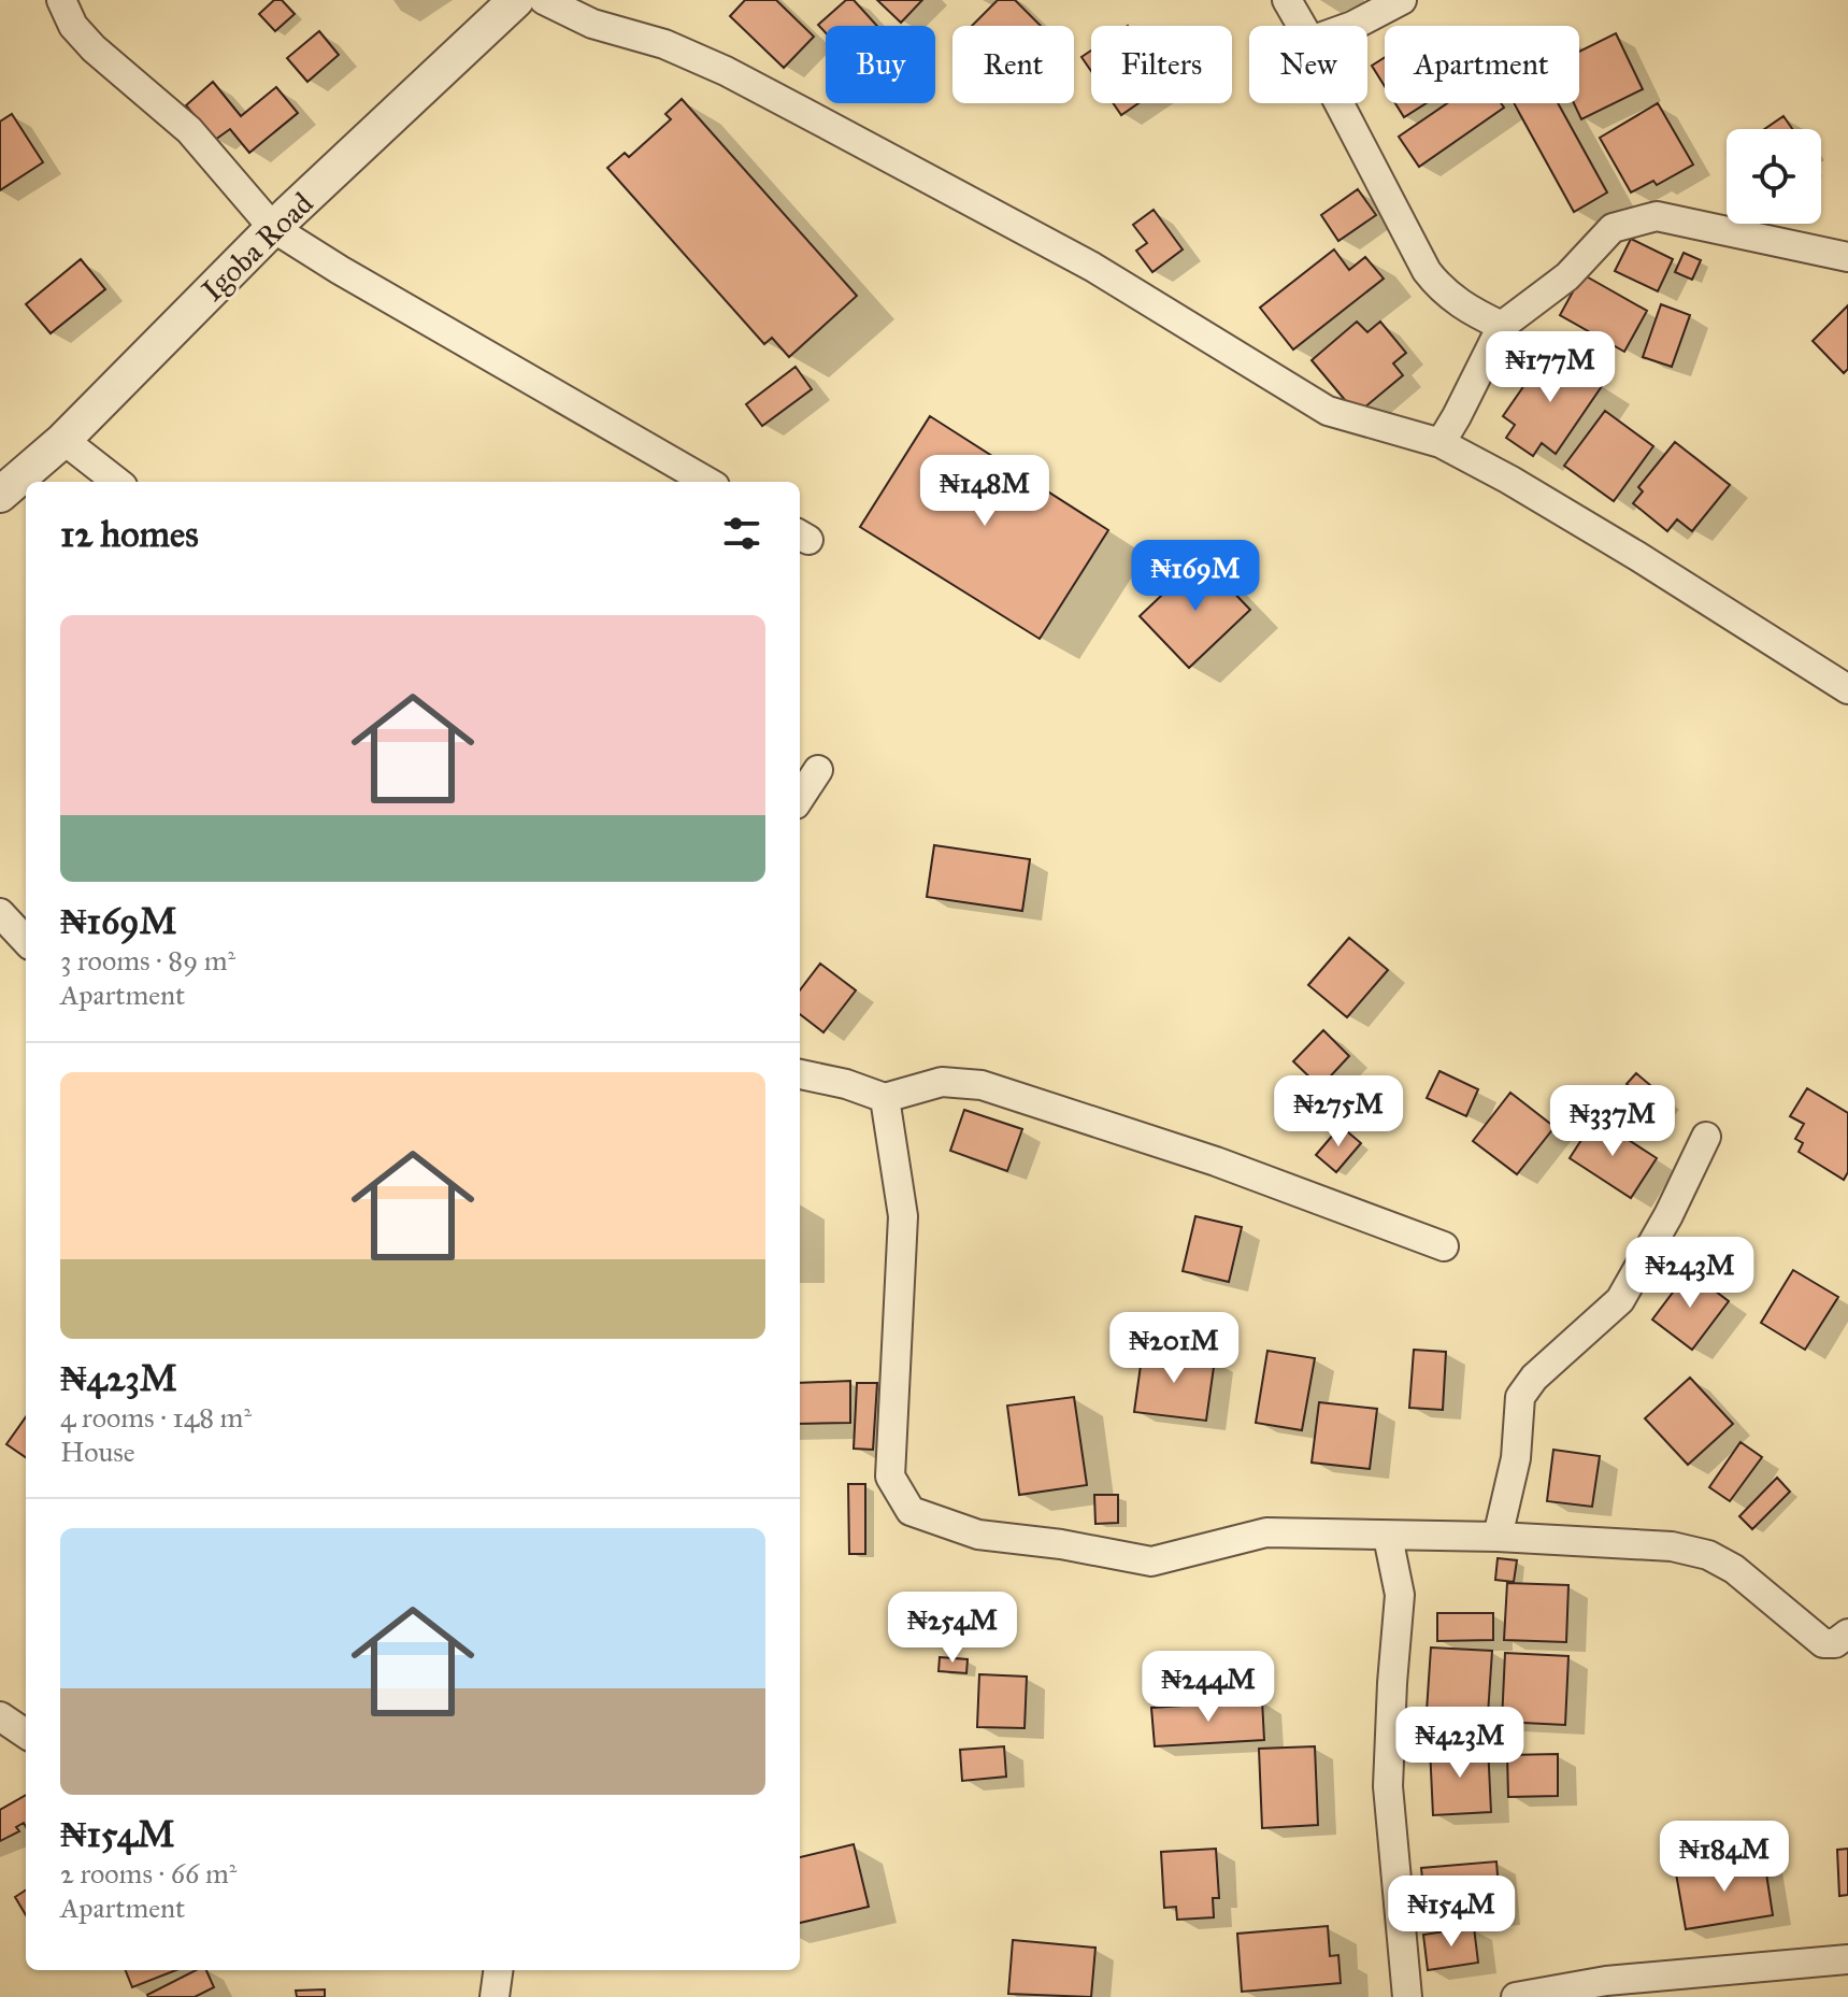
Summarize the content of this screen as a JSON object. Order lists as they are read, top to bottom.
{
  "streets": {
    "street": ["Igoba Road"]
  },
  "page": {
    "chip": [
      "Buy",
      "Rent",
      "Filters",
      "New",
      "Apartment"
    ],
    "price": [
      "₦177M",
      "₦148M",
      "₦169M",
      "₦275M",
      "₦337M",
      "₦243M",
      "₦201M",
      "₦254M",
      "₦244M",
      "₦423M",
      "₦184M",
      "₦154M"
    ],
    "heading": "12 homes",
    "list": [
      {
        "name": "₦169M",
        "note": "3 rooms · 89 m² · Apartment"
      },
      {
        "name": "₦423M",
        "note": "4 rooms · 148 m² · House"
      },
      {
        "name": "₦154M",
        "note": "2 rooms · 66 m² · Apartment"
      }
    ]
  }
}
